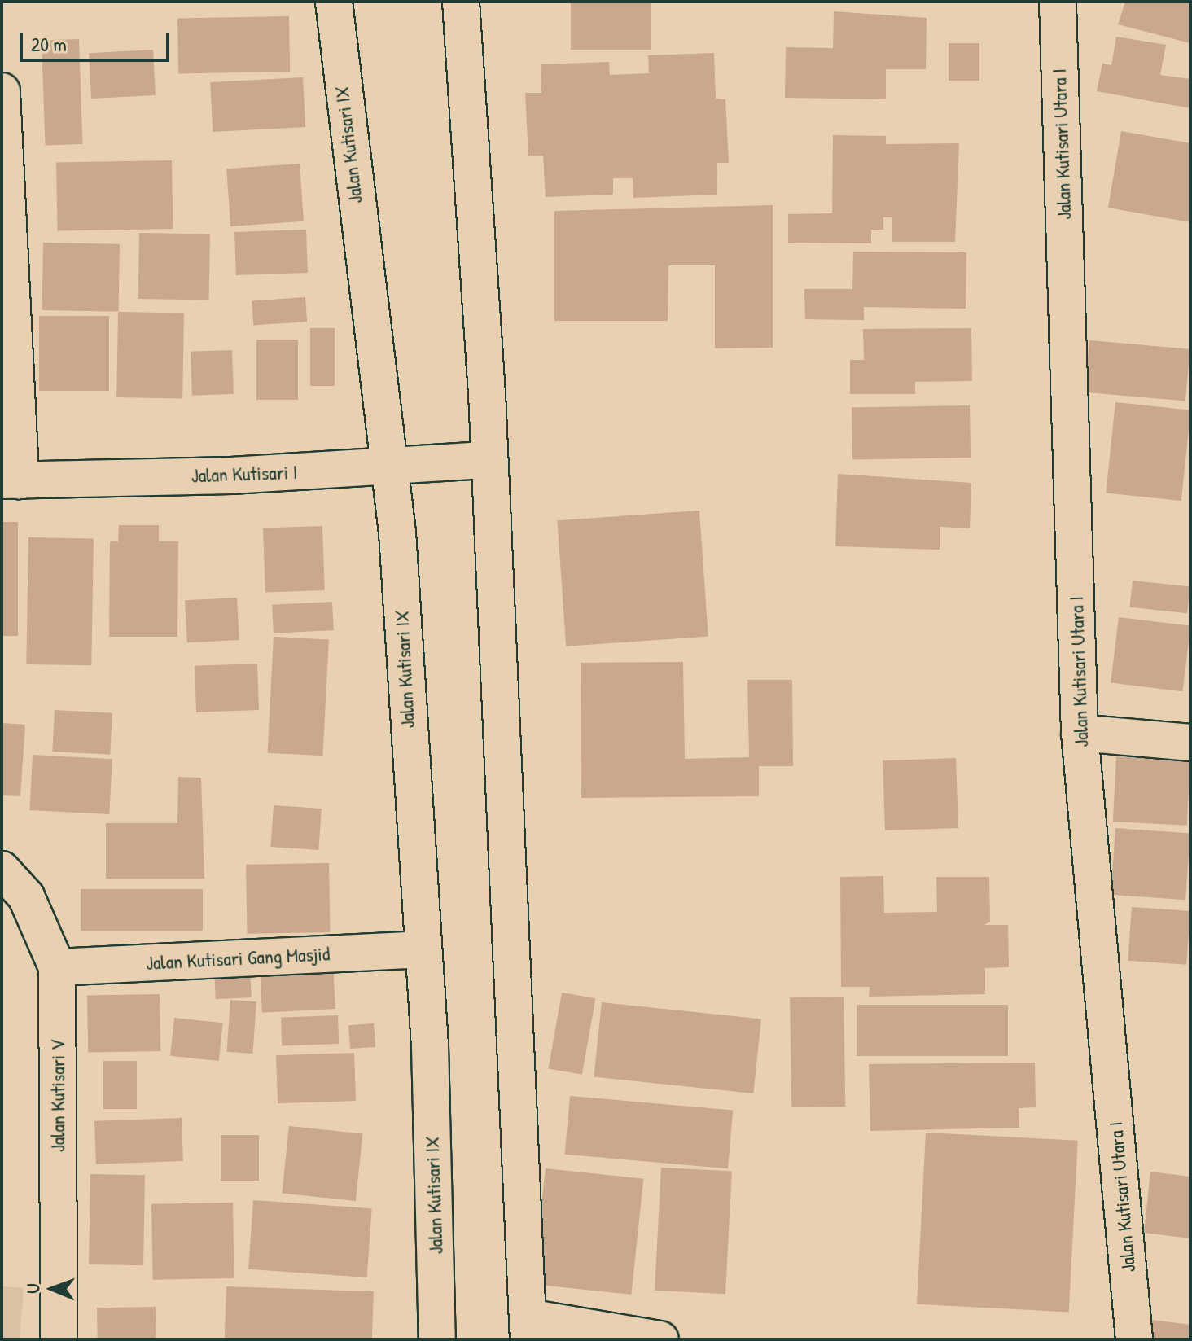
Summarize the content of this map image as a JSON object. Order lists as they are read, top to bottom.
{
  "streets": {
    "street": [
      "Jalan Kutisari Utara I",
      "Jalan Kutisari IX",
      "Jalan Kutisari I",
      "Jalan Kutisari Gang Masjid",
      "Jalan Kutisari V"
    ]
  },
  "crossings": [
    ["Jalan Kutisari IX", "Jalan Kutisari I"],
    ["Jalan Kutisari IX", "Jalan Kutisari Gang Masjid"],
    ["Jalan Kutisari Gang Masjid", "Jalan Kutisari V"]
  ],
  "scale_bar": "20 m",
  "north": "left"
}
